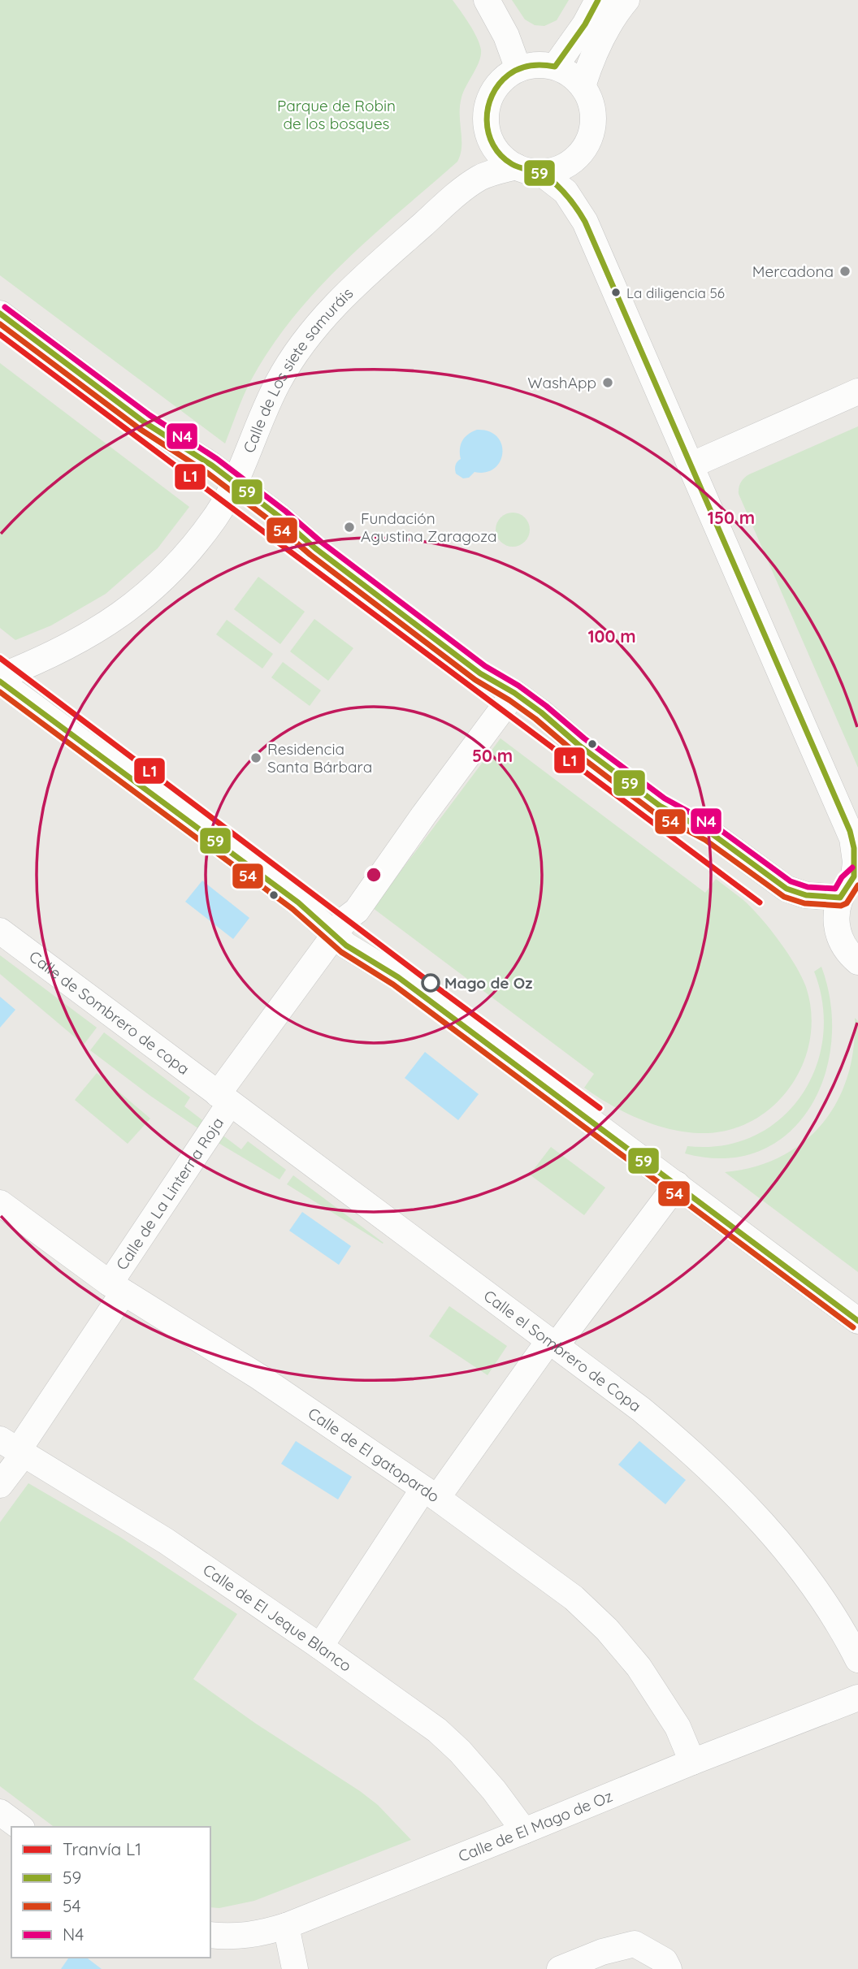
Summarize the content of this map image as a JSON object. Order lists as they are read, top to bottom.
{
  "streets": {
    "street": [
      "Calle de Los siete samuráis",
      "Calle de Sombrero de copa",
      "Calle de La Linterna Roja",
      "Calle el Sombrero de Copa",
      "Calle de El gatopardo",
      "Calle de El Jeque Blanco",
      "Calle de El Mago de Oz"
    ]
  },
  "crossings": [
    ["Calle de Sombrero de copa", "Calle de La Linterna Roja"],
    ["Calle de Sombrero de copa", "Calle el Sombrero de Copa"],
    ["Calle de La Linterna Roja", "Calle el Sombrero de Copa"],
    ["Calle de La Linterna Roja", "Calle de El gatopardo"],
    ["Calle de La Linterna Roja", "Calle de El Jeque Blanco"],
    ["Calle de El gatopardo", "Calle de El Mago de Oz"],
    ["Calle de El Jeque Blanco", "Calle de El Mago de Oz"]
  ],
  "parks": ["Parque de Robin de los bosques"],
  "places": [
    "Mercadona",
    "La diligencia 56",
    "WashApp",
    "Fundación Agustina Zaragoza",
    "Residencia Santa Bárbara",
    "Mago de Oz"
  ],
  "lines": [
    "transit line 59",
    "transit line N4",
    "transit line 54",
    "tram line L1"
  ],
  "legend": [
    "Tranvía L1",
    "59",
    "54",
    "N4"
  ],
  "rings": ["150 m", "100 m", "50 m"]
}
